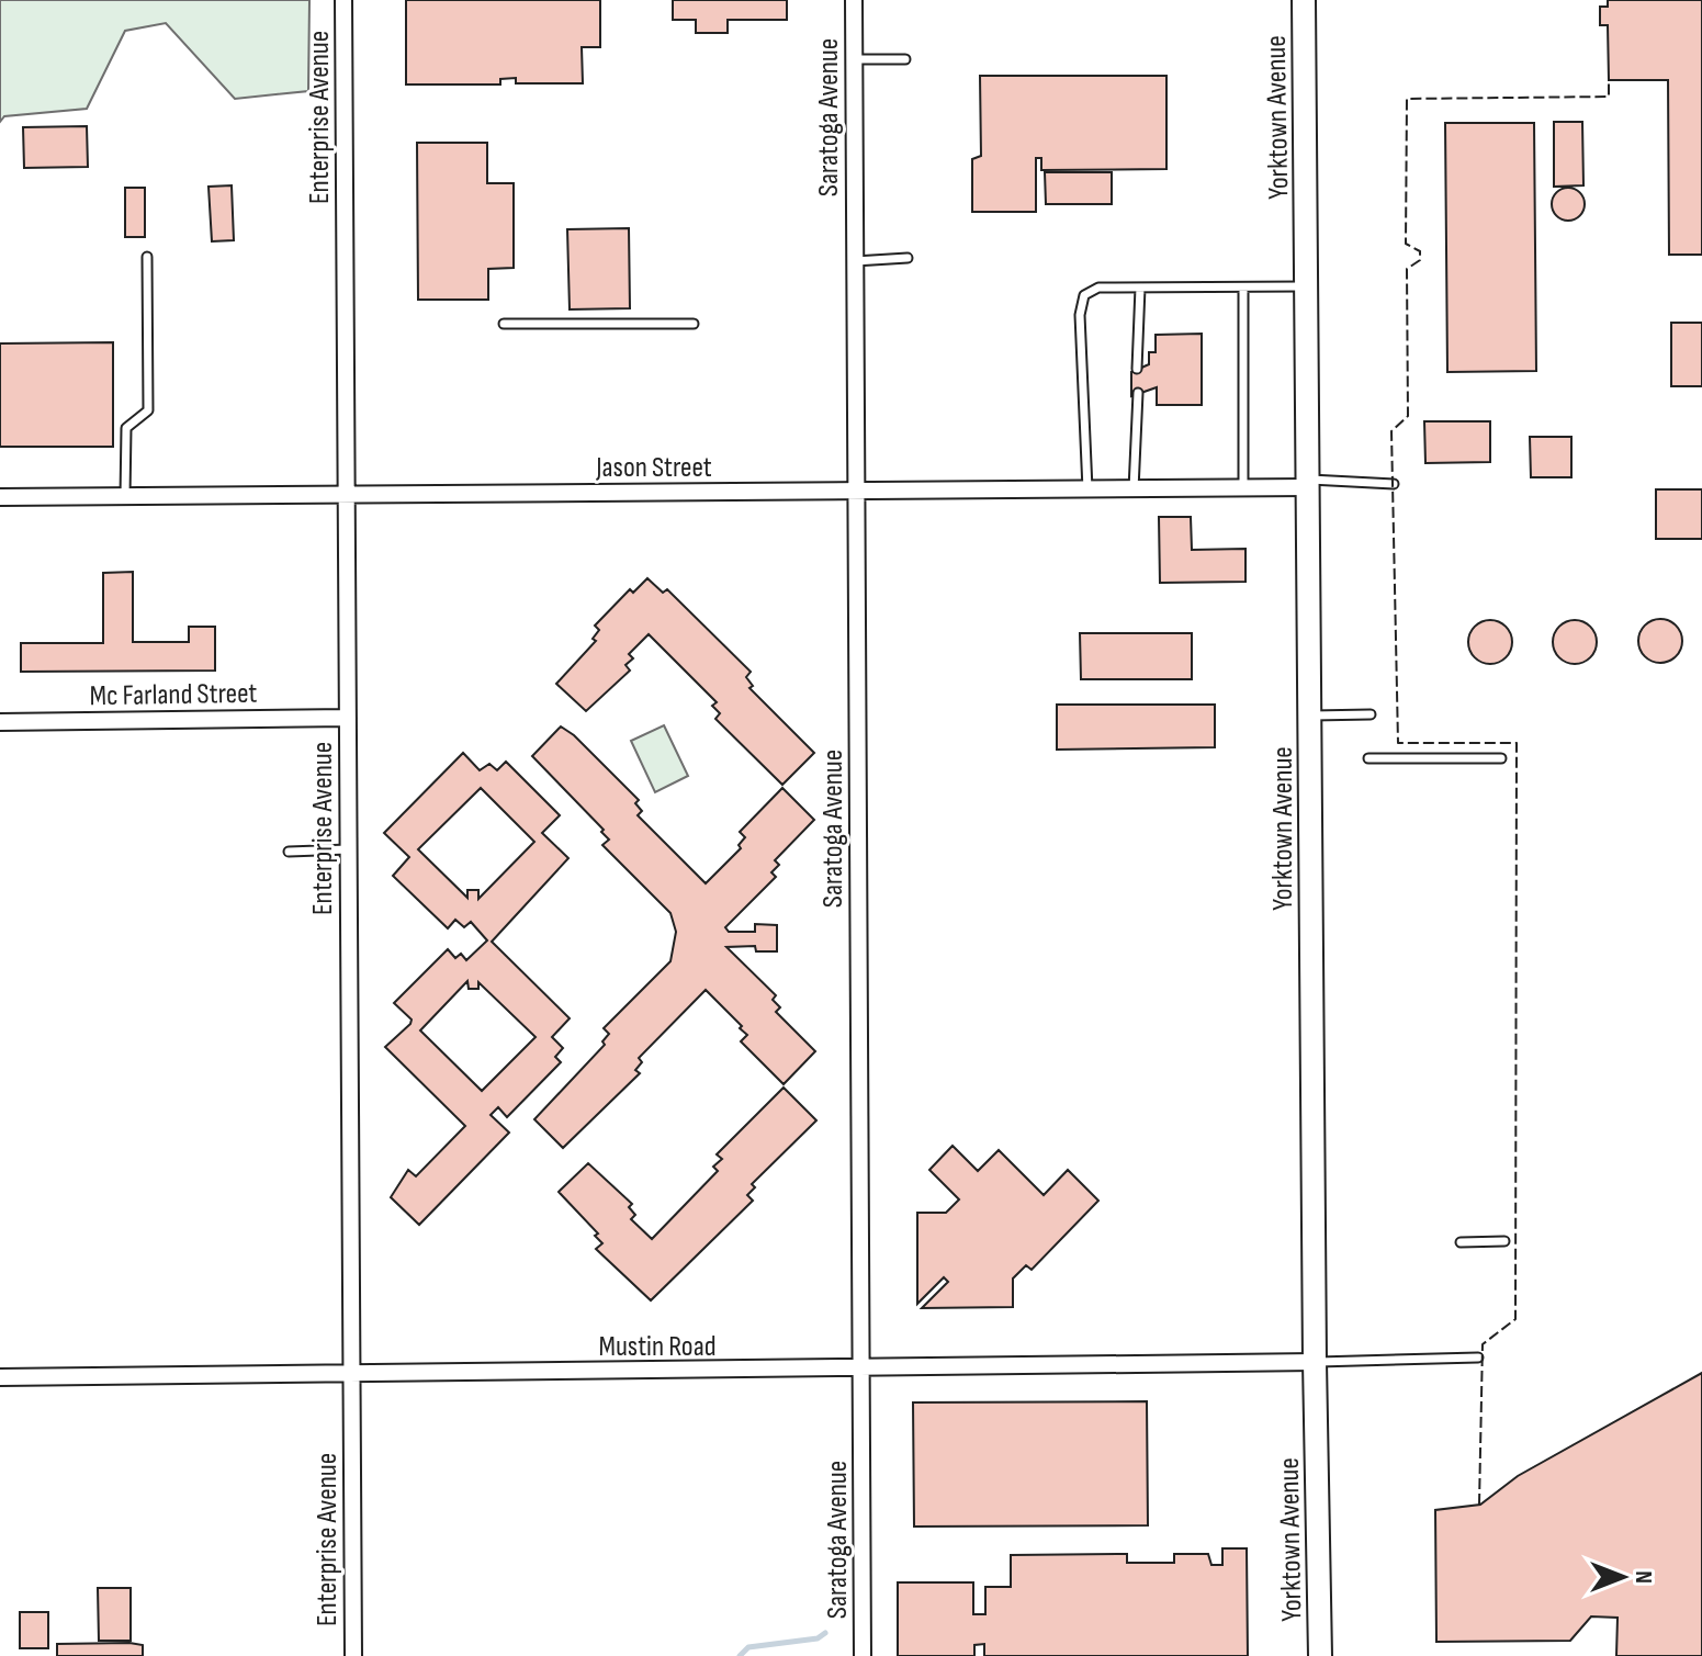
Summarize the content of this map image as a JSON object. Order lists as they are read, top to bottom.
{
  "streets": {
    "main road": ["Yorktown Avenue"],
    "street": [
      "Enterprise Avenue",
      "Saratoga Avenue",
      "Jason Street",
      "Mc Farland Street",
      "Mustin Road"
    ]
  },
  "crossings": [
    ["Enterprise Avenue", "Jason Street"],
    ["Enterprise Avenue", "Mc Farland Street"],
    ["Enterprise Avenue", "Mustin Road"],
    ["Saratoga Avenue", "Jason Street"],
    ["Saratoga Avenue", "Mustin Road"],
    ["Yorktown Avenue", "Jason Street"],
    ["Yorktown Avenue", "Mustin Road"]
  ],
  "north": "right"
}
